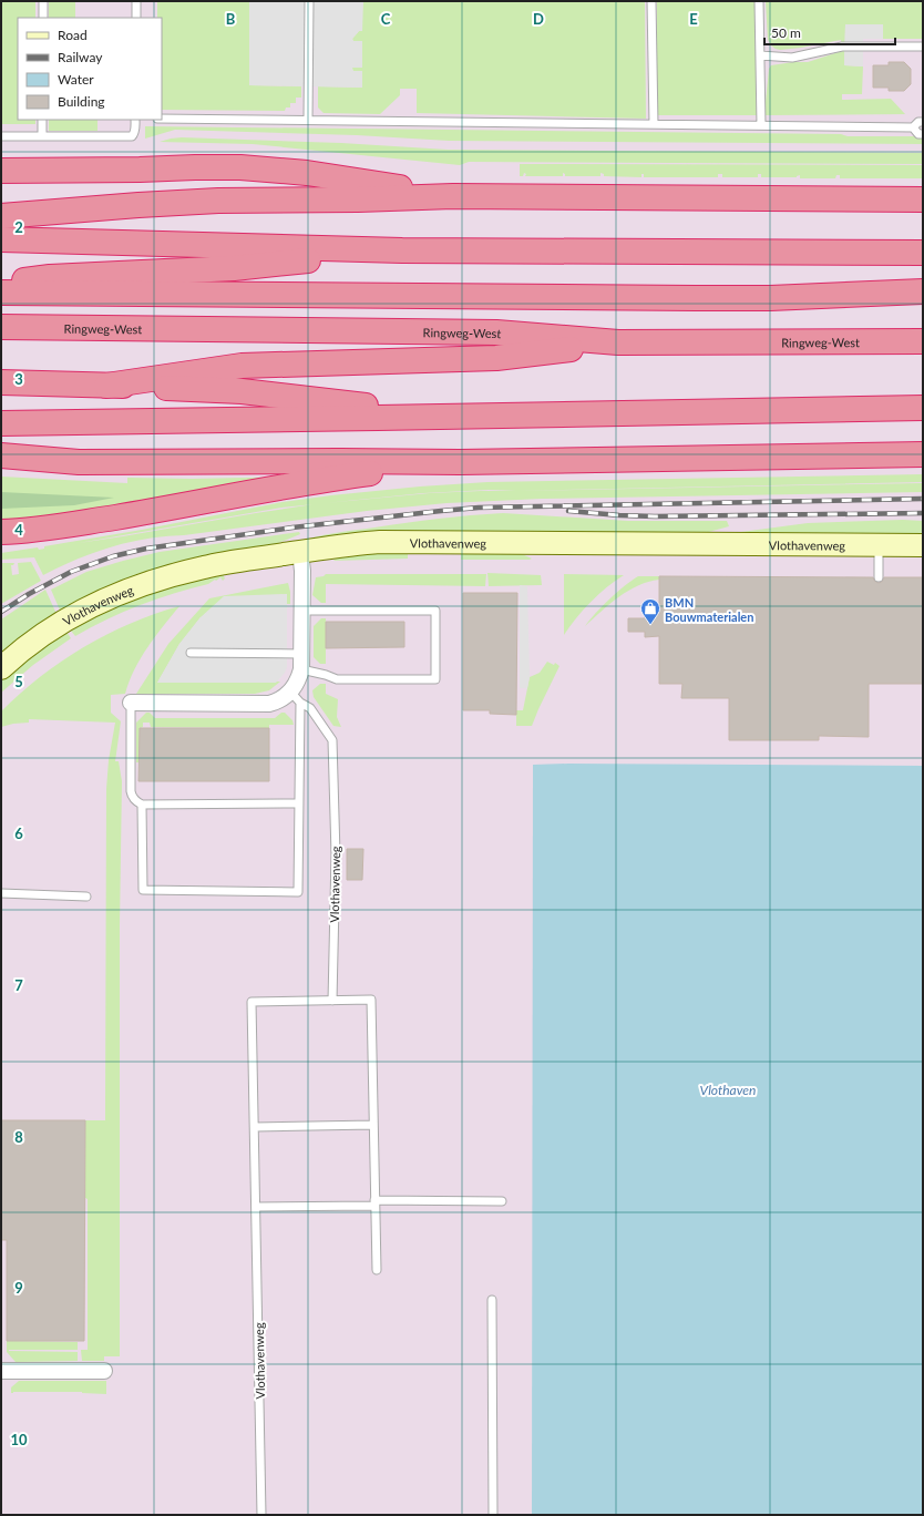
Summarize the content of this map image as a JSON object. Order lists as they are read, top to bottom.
{
  "streets": {
    "highway": ["Ringweg-West"],
    "main road": ["Vlothavenweg"]
  },
  "water": ["Vlothaven"],
  "places": {
    "shop": ["BMN Bouwmaterialen"]
  },
  "legend": [
    "Road",
    "Railway",
    "Water",
    "Building"
  ],
  "scale_bar": "50 m",
  "grid": {
    "columns": [
      "B",
      "C",
      "D",
      "E"
    ],
    "rows": [
      "2",
      "3",
      "4",
      "5",
      "6",
      "7",
      "8",
      "9",
      "10"
    ]
  }
}
